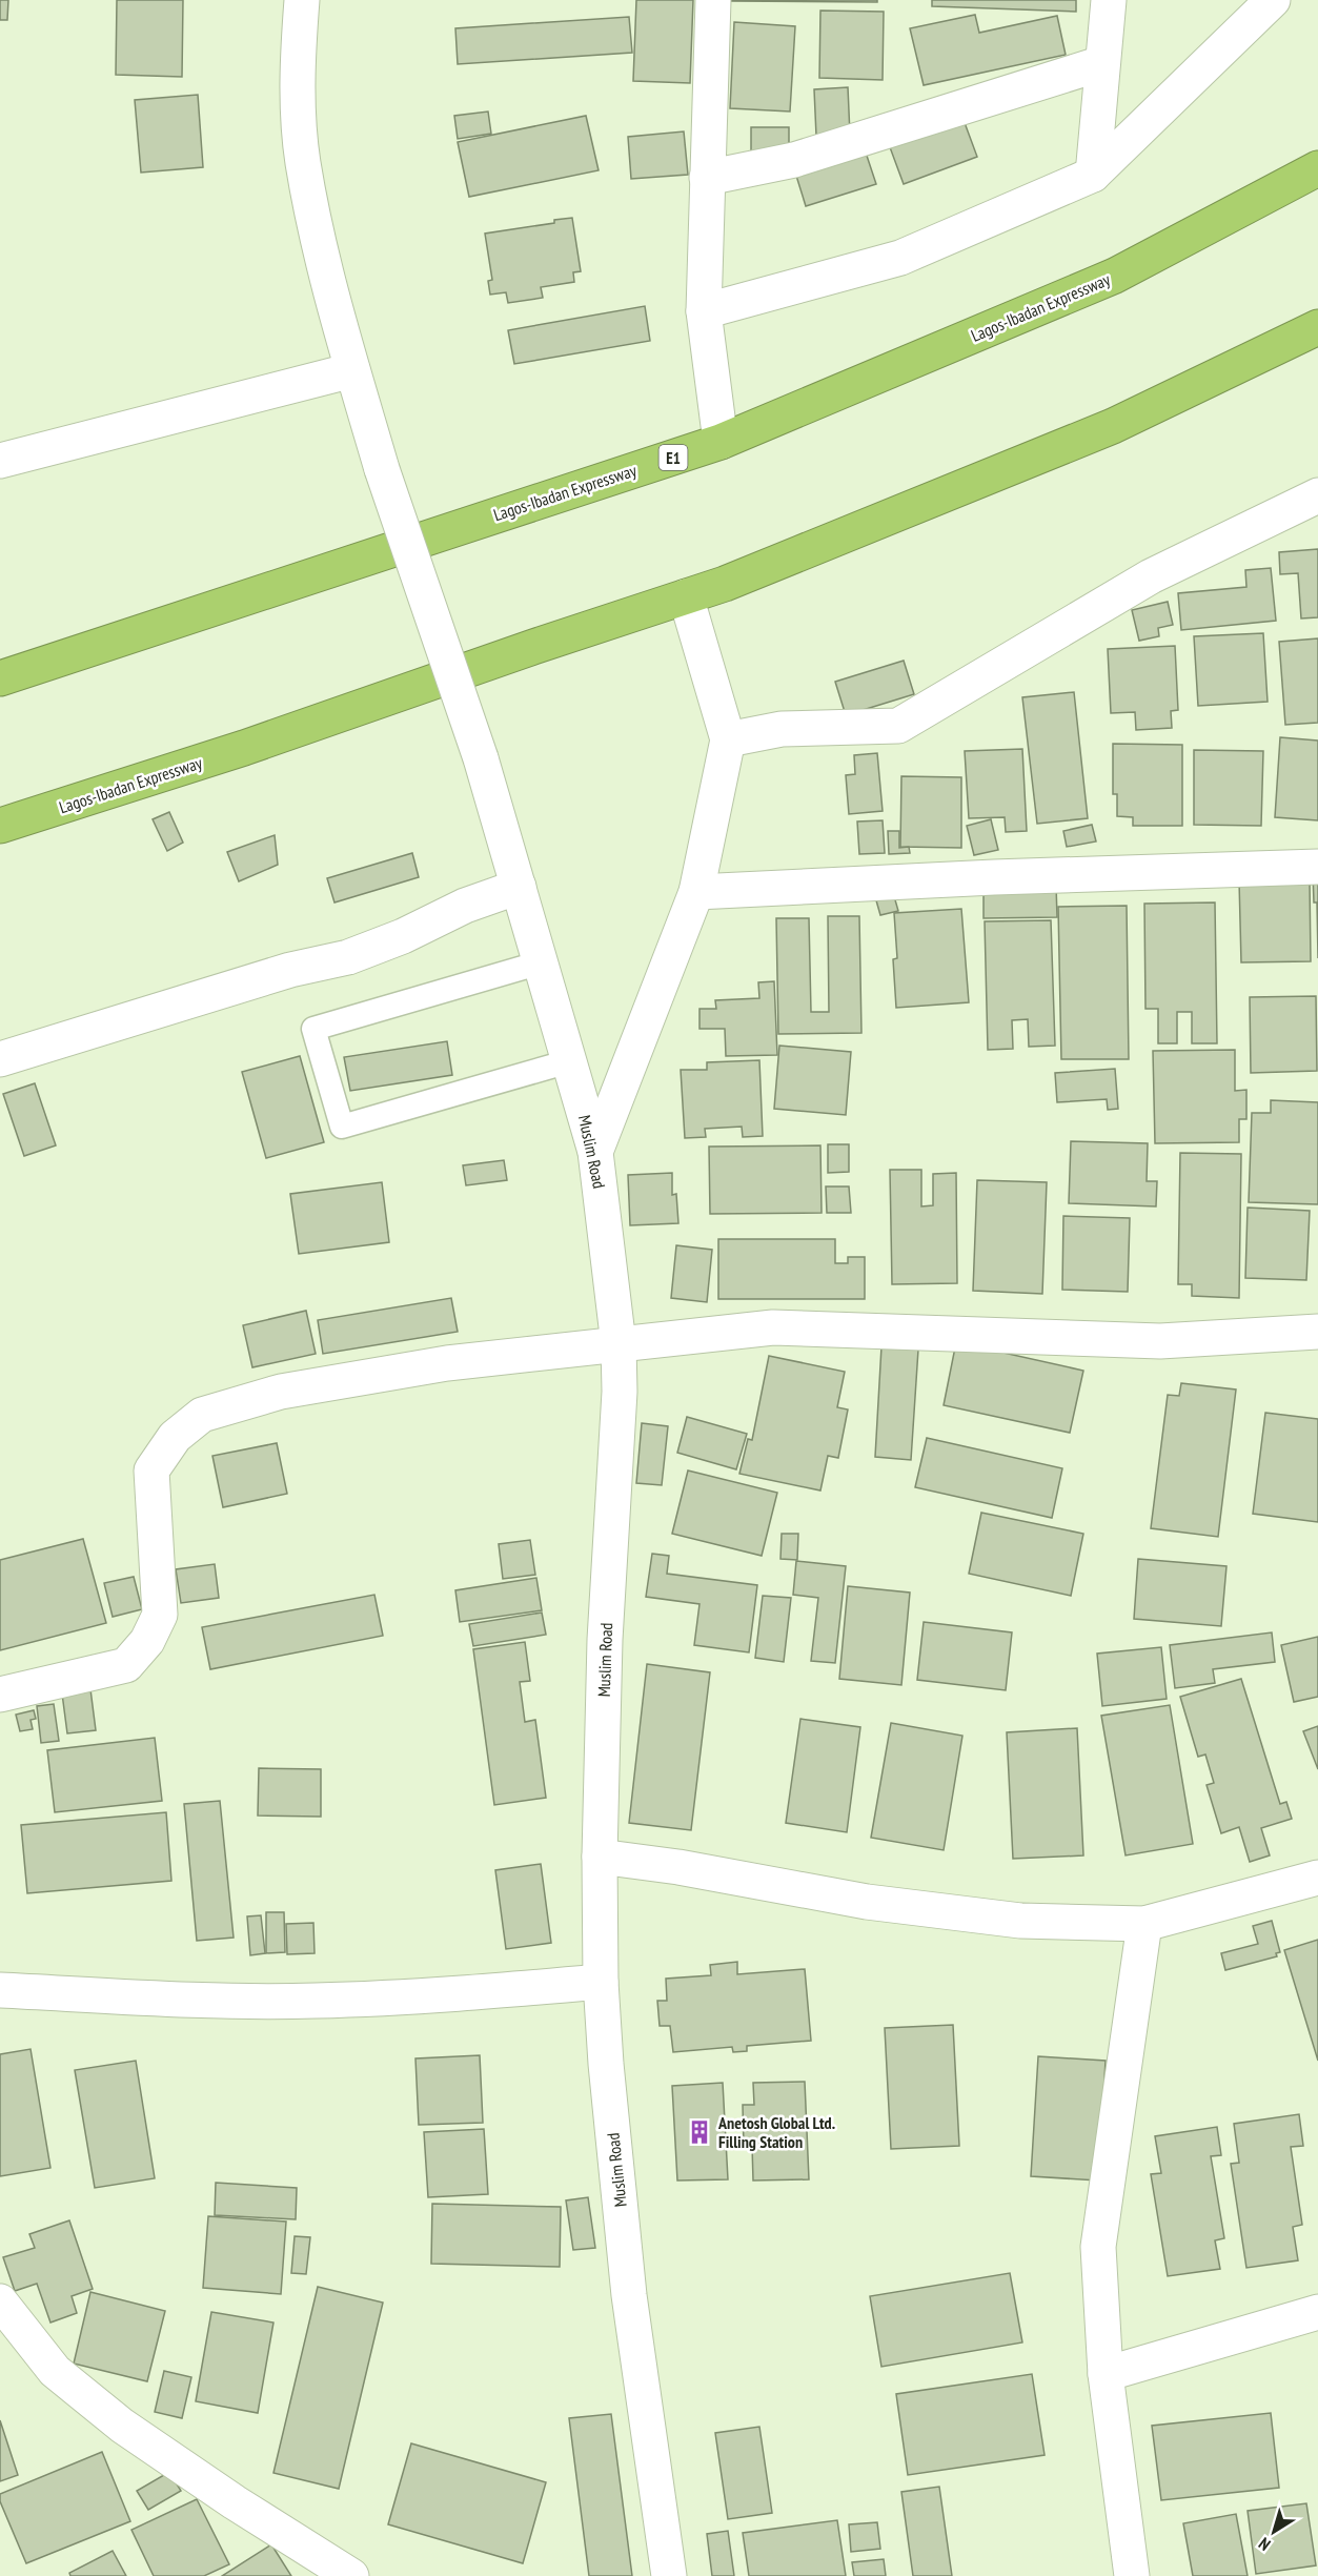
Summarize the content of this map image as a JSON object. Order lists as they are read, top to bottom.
{
  "streets": {
    "highway": ["Lagos-Ibadan Expressway", "E1"],
    "street": ["Muslim Road"]
  },
  "places": {
    "building": ["Anetosh Global Ltd. Filling Station"]
  },
  "north": "bottom left"
}
